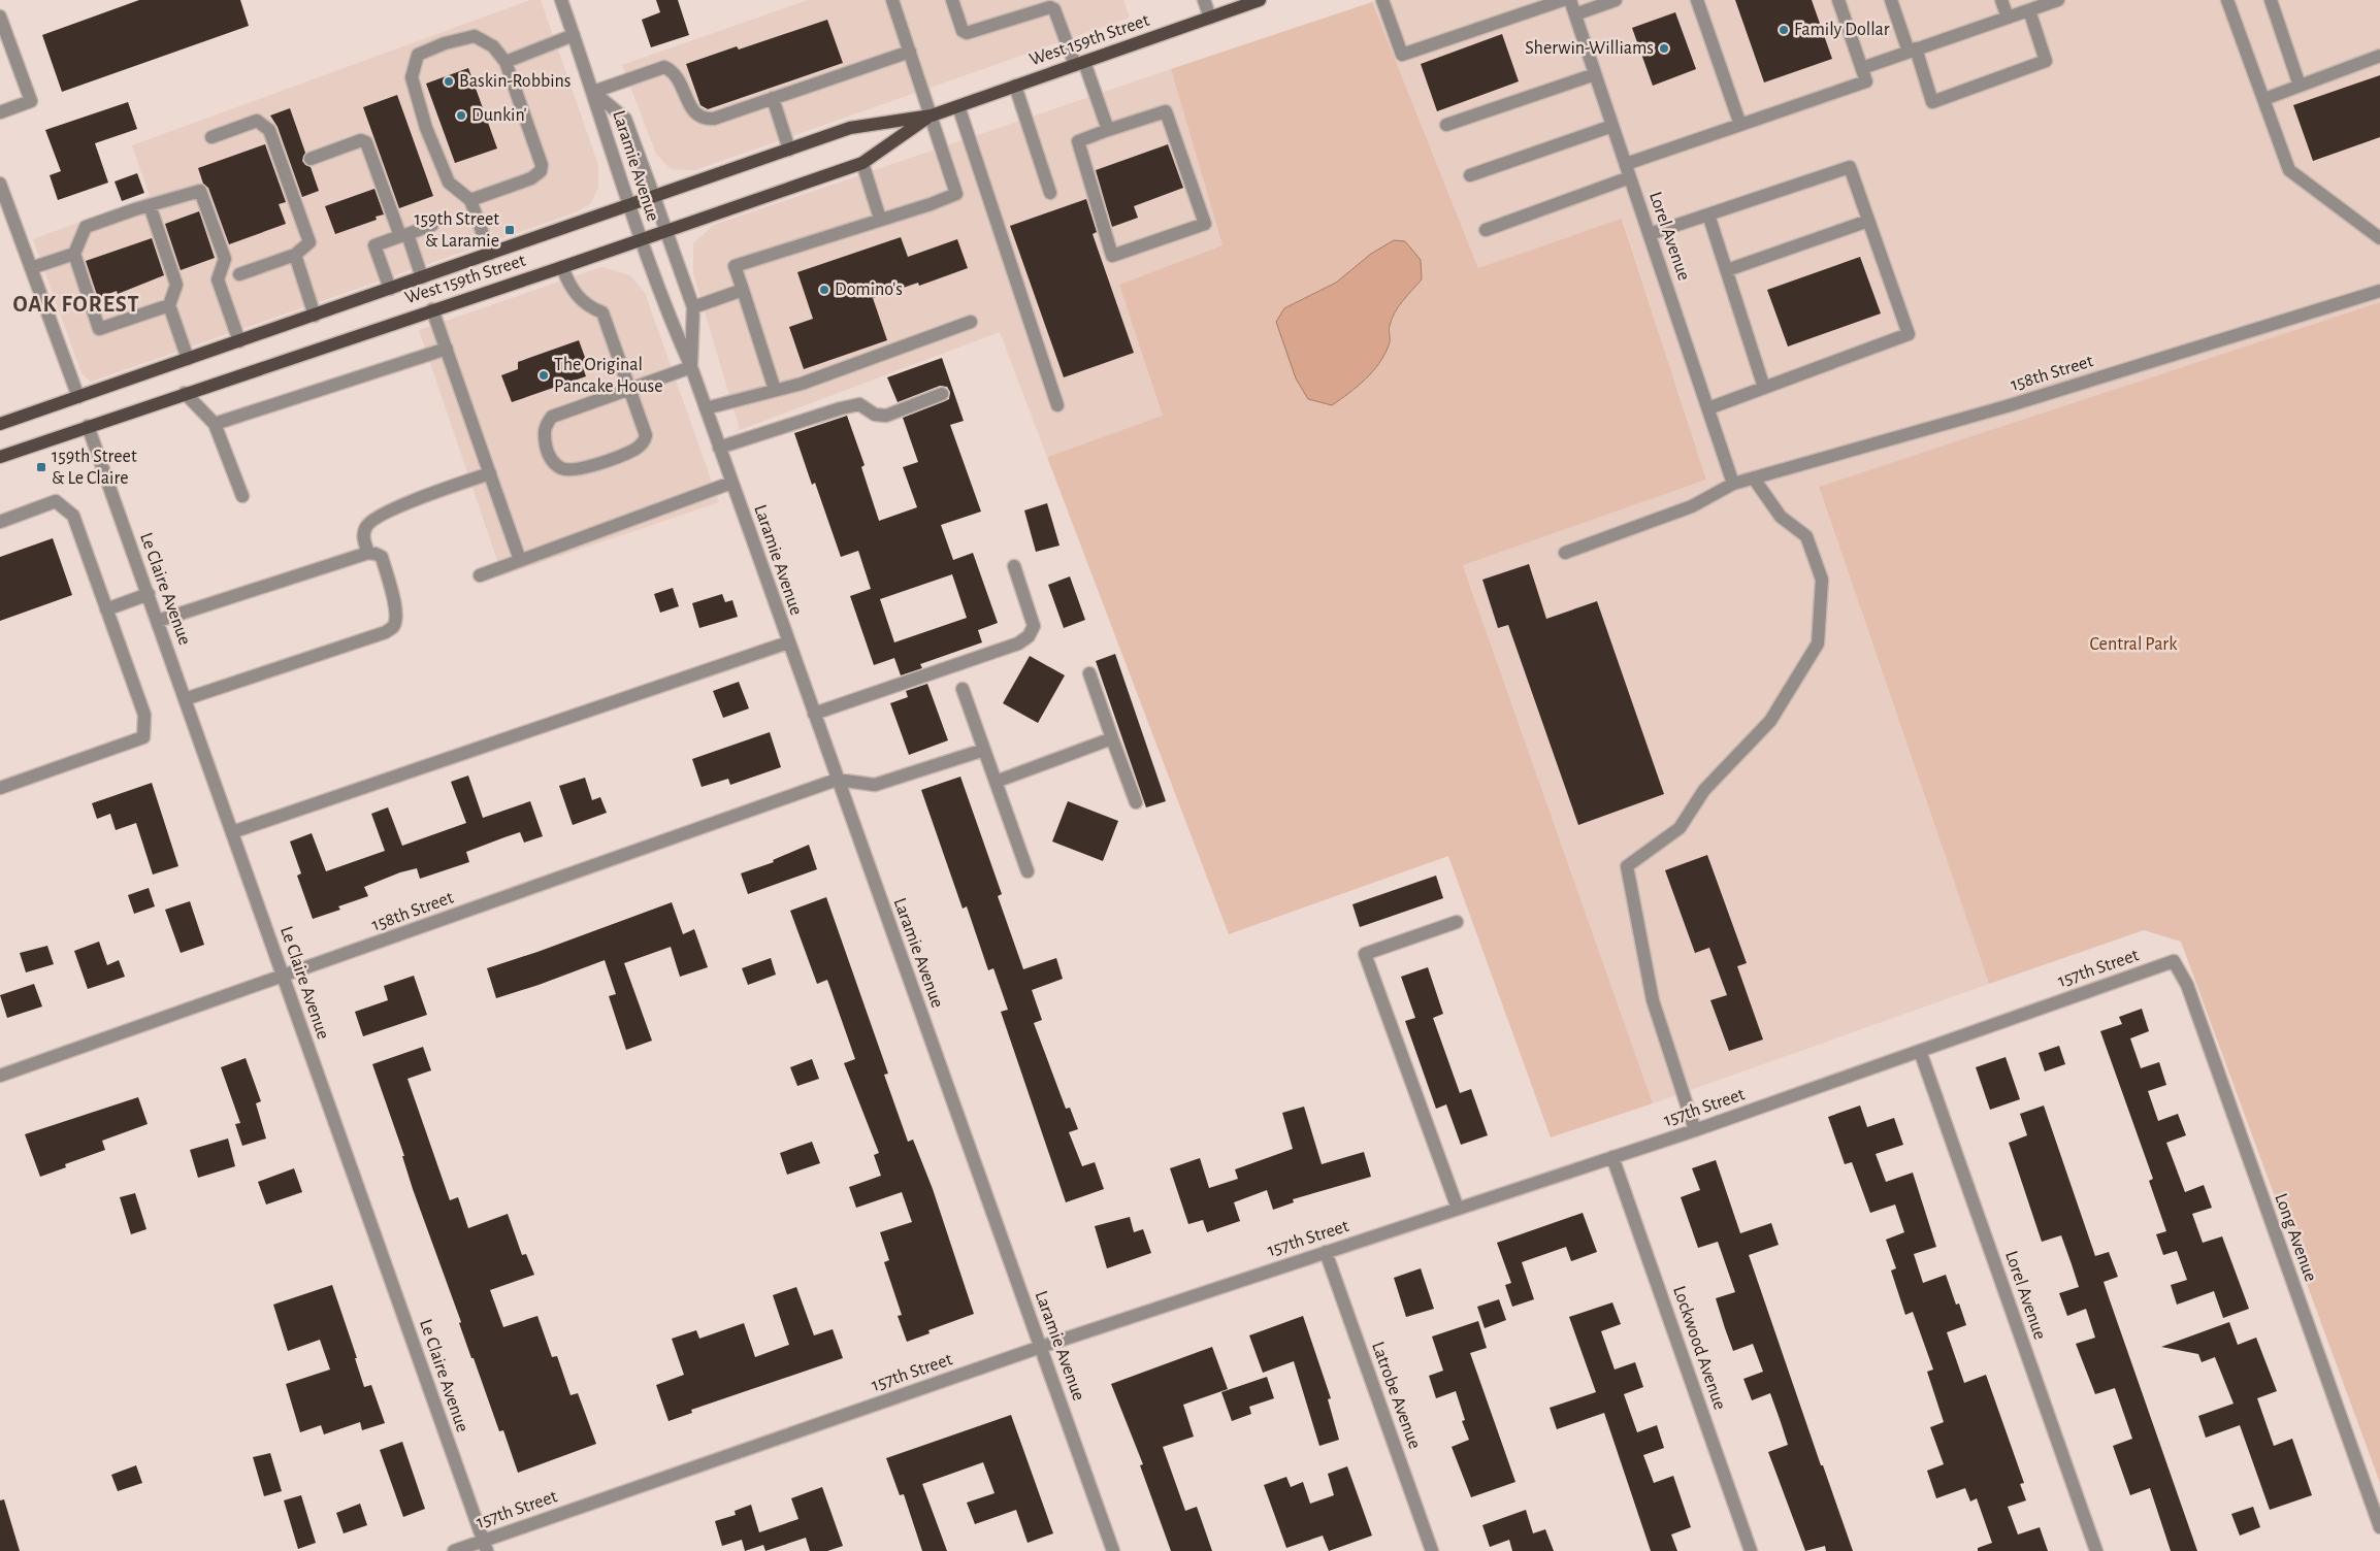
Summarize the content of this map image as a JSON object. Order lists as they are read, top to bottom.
{
  "streets": {
    "main road": ["West 159th Street"],
    "street": [
      "Laramie Avenue",
      "Lorel Avenue",
      "158th Street",
      "Le Claire Avenue",
      "157th Street",
      "Long Avenue",
      "Lockwood Avenue",
      "Latrobe Avenue"
    ]
  },
  "crossings": [
    ["West 159th Street", "Laramie Avenue"],
    ["West 159th Street", "Le Claire Avenue"],
    ["Laramie Avenue", "158th Street"],
    ["Laramie Avenue", "157th Street"],
    ["Lorel Avenue", "158th Street"],
    ["Lorel Avenue", "157th Street"],
    ["158th Street", "Le Claire Avenue"],
    ["Le Claire Avenue", "157th Street"],
    ["157th Street", "Long Avenue"],
    ["157th Street", "Lockwood Avenue"],
    ["157th Street", "Latrobe Avenue"]
  ],
  "districts": ["OAK FOREST"],
  "parks": ["Central Park"],
  "places": {
    "other": [
      "Family Dollar",
      "Sherwin-Williams",
      "Baskin-Robbins",
      "Dunkin'",
      "Domino's",
      "The Original Pancake House"
    ],
    "transit": ["159th Street & Laramie", "159th Street & Le Claire"]
  }
}
